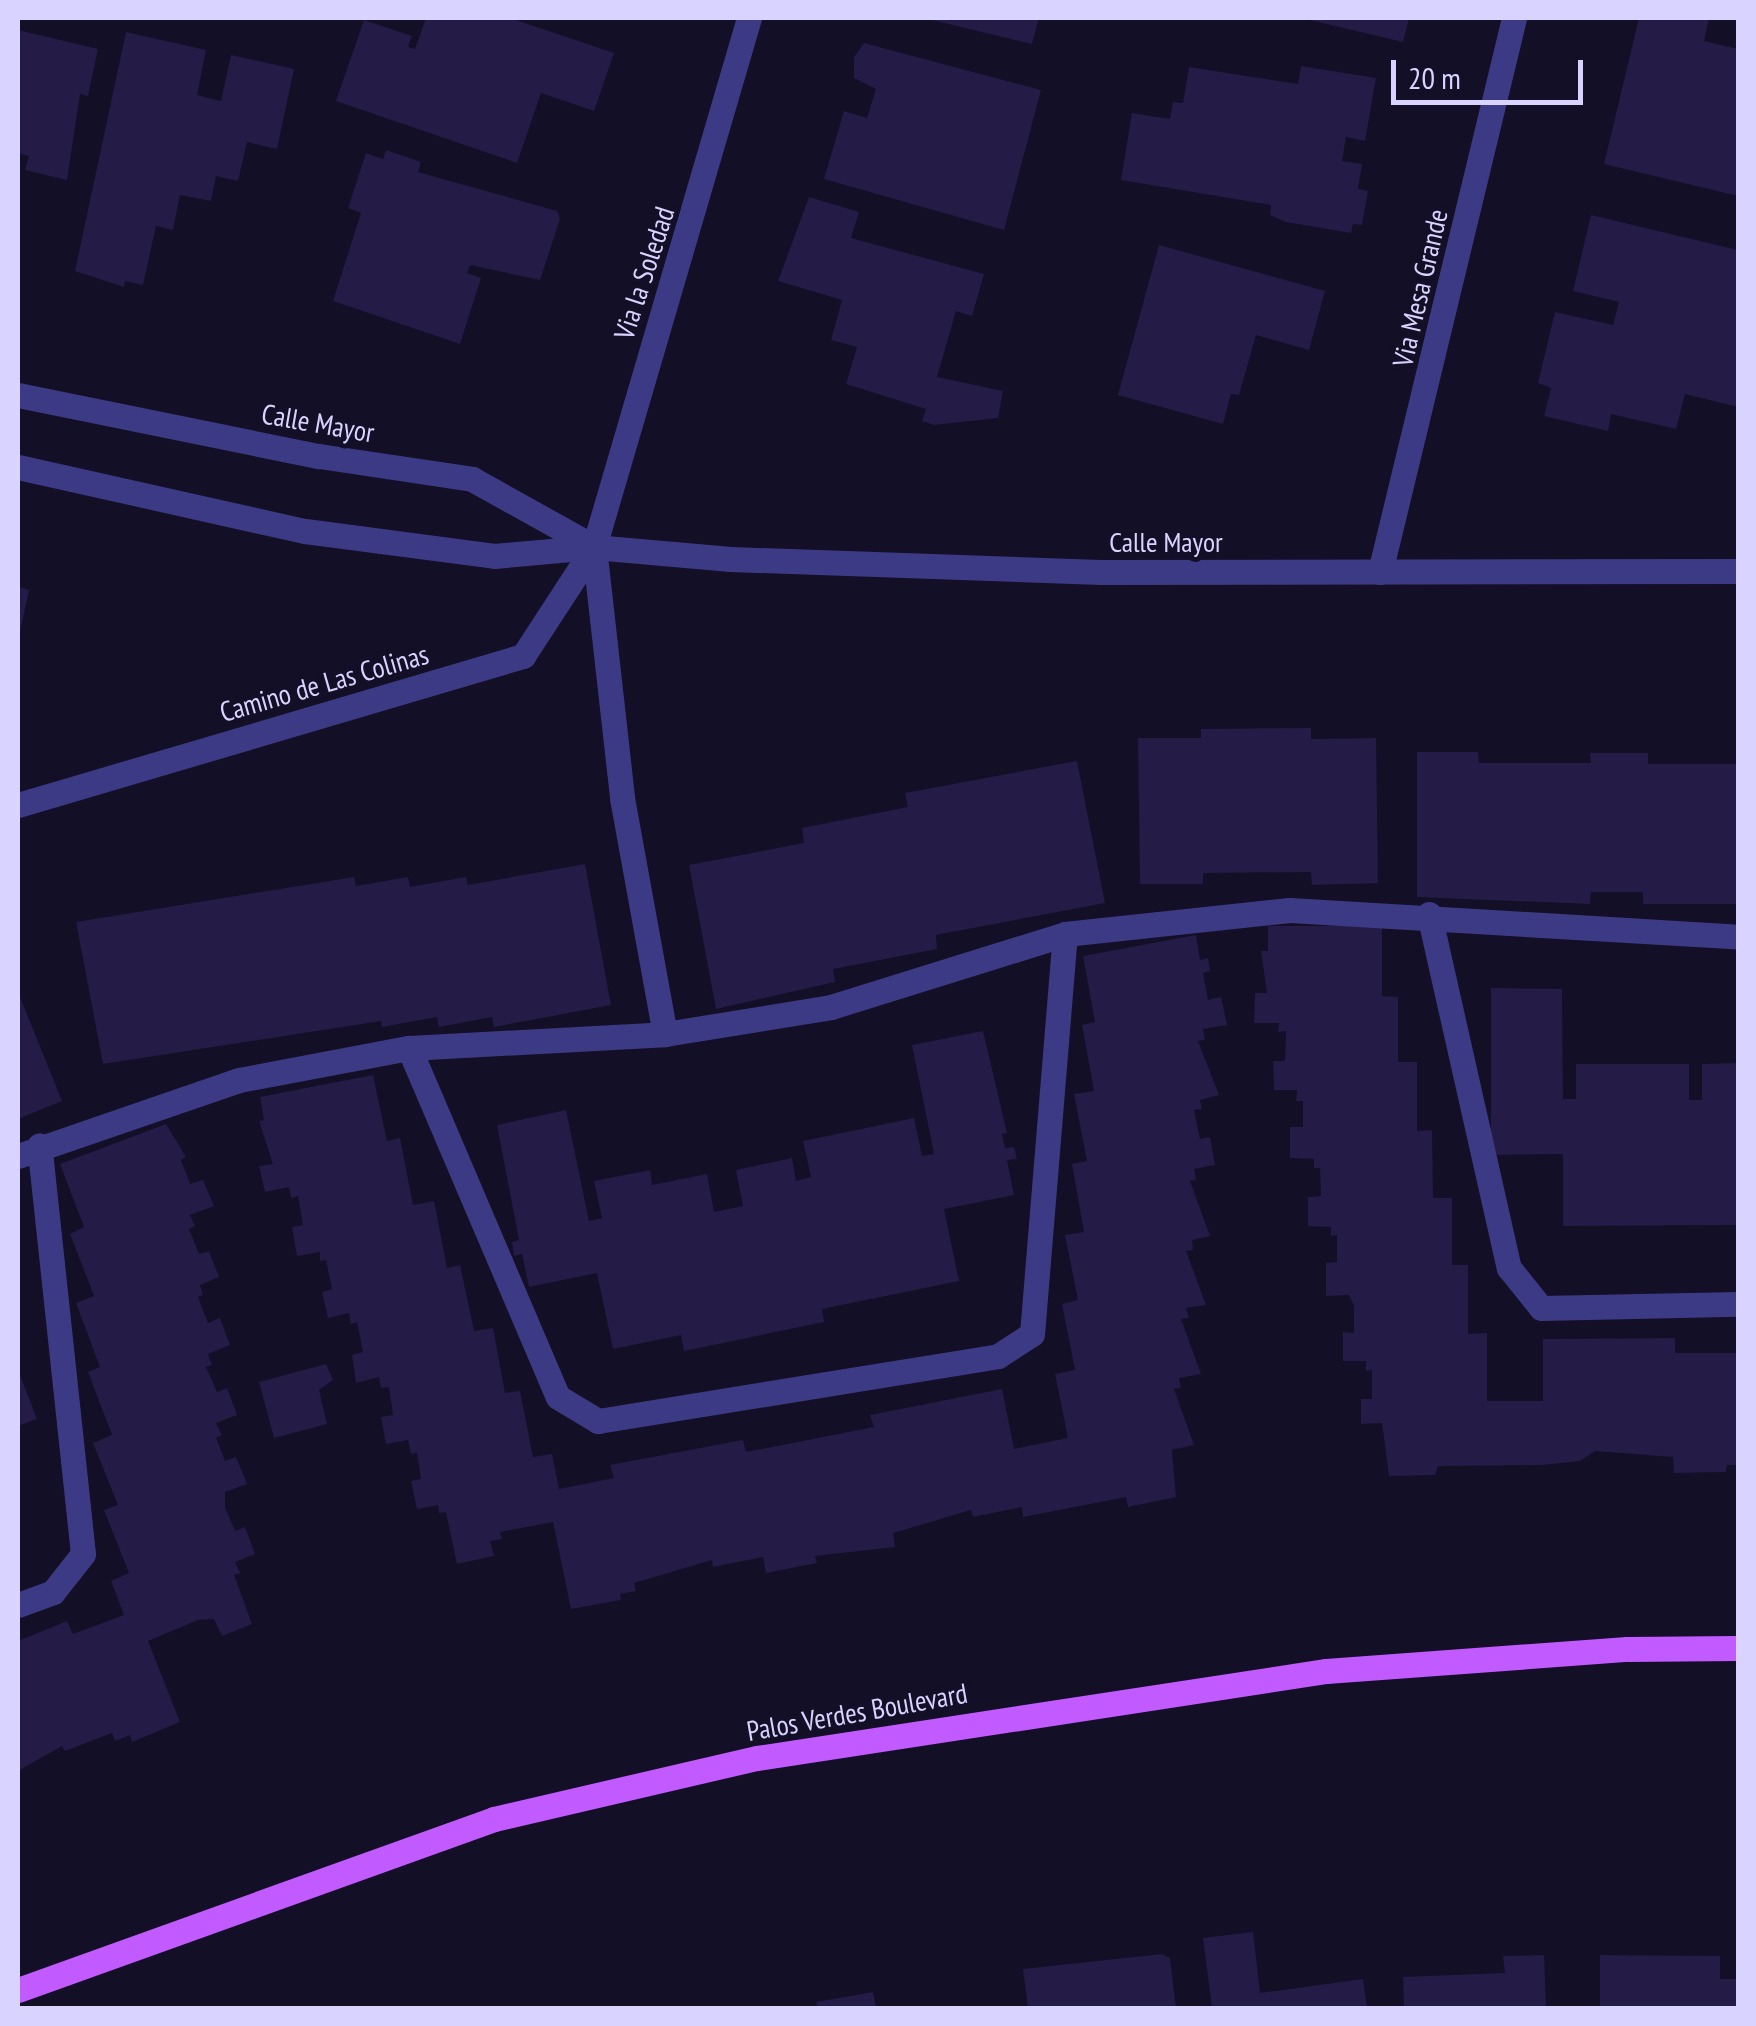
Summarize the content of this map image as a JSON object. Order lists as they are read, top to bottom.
{
  "streets": {
    "main road": ["Palos Verdes Boulevard"],
    "street": [
      "Via la Soledad",
      "Via Mesa Grande",
      "Calle Mayor",
      "Camino de Las Colinas"
    ]
  },
  "crossings": [
    ["Via la Soledad", "Calle Mayor"],
    ["Via la Soledad", "Camino de Las Colinas"],
    ["Via Mesa Grande", "Calle Mayor"],
    ["Calle Mayor", "Camino de Las Colinas"]
  ],
  "scale_bar": "20 m"
}
